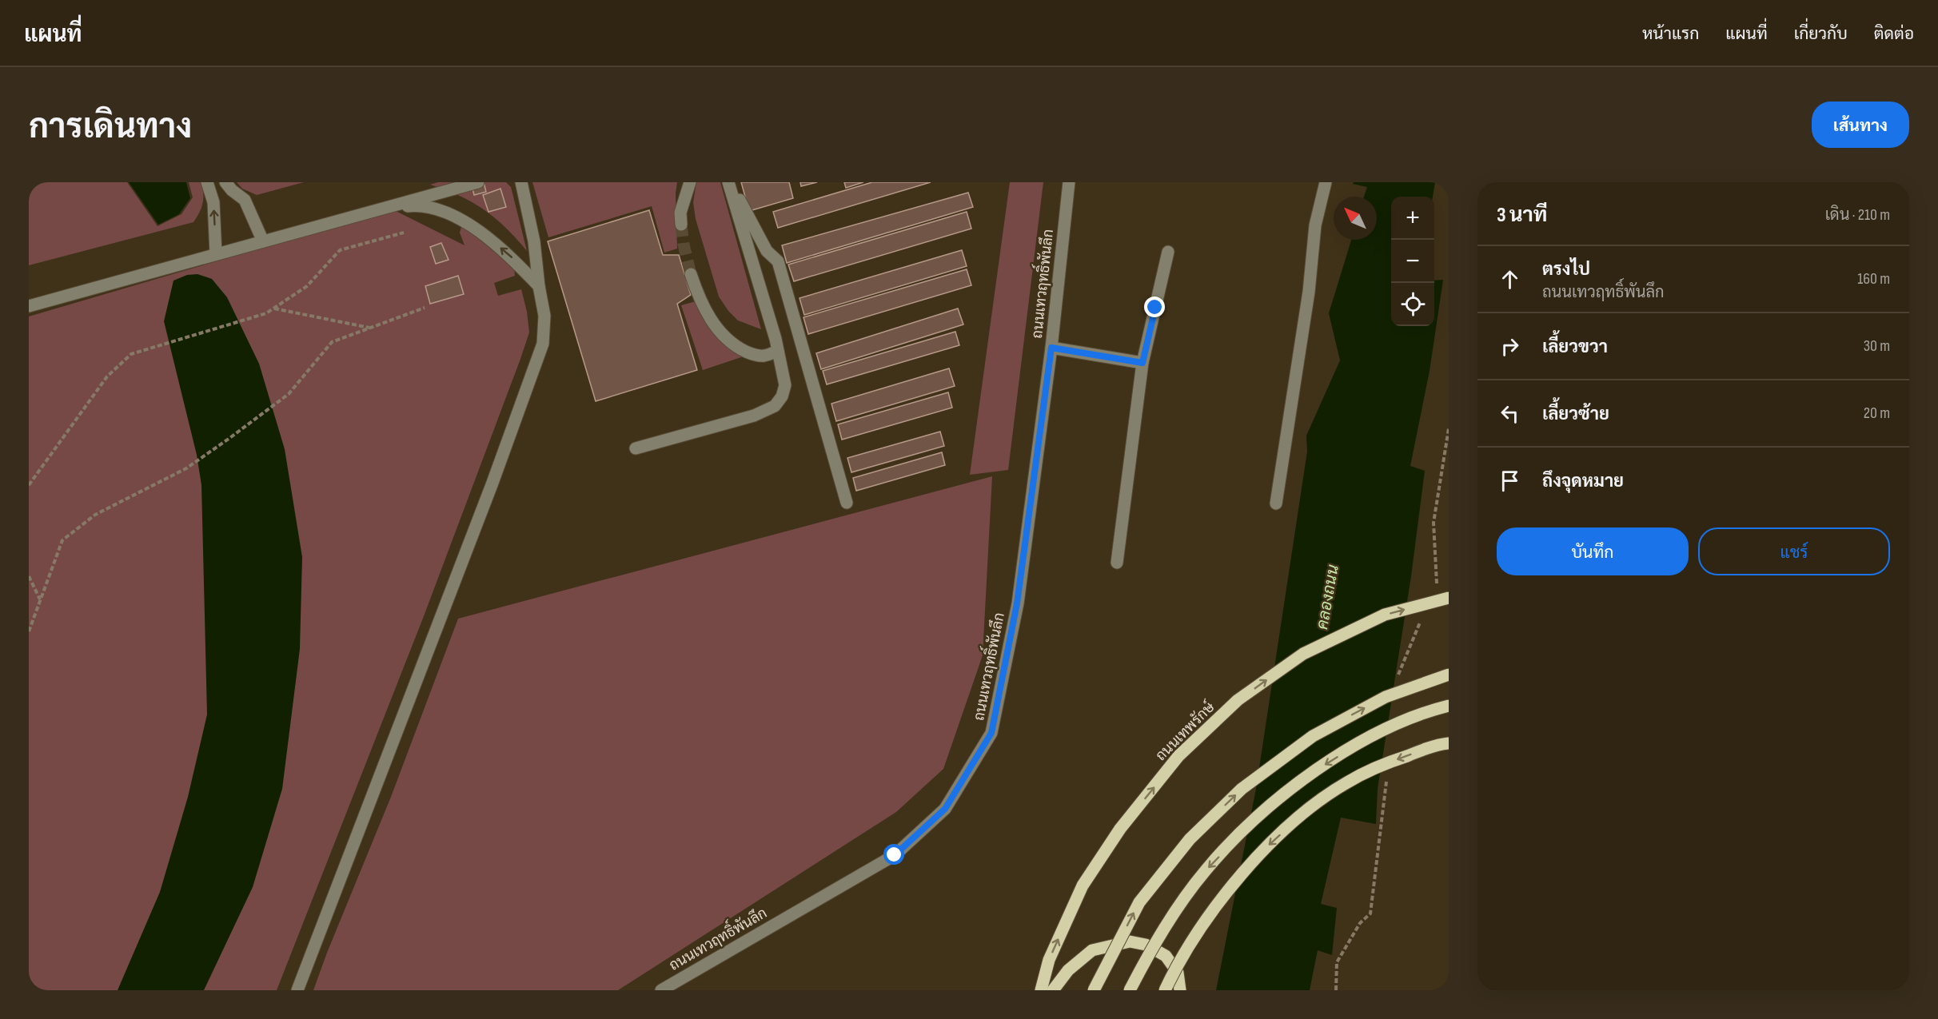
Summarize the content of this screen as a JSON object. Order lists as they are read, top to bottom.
{
  "streets": {
    "main road": ["ถนนเทพรักษ์"],
    "street": ["ถนนเทวฤทธิ์พันลึก"]
  },
  "water": ["คลองถนน"],
  "north": "top left",
  "page": {
    "header": "แผนที่",
    "nav": [
      "หน้าแรก",
      "แผนที่",
      "เกี่ยวกับ",
      "ติดต่อ"
    ],
    "title": "การเดินทาง",
    "buttons": [
      "เส้นทาง",
      ["บันทึก", "แชร์"]
    ],
    "heading": ["3 นาที", "เดิน · 210 m"],
    "map_buttons": ["+", "−"],
    "list": [
      ["ตรงไป", "ถนนเทวฤทธิ์พันลึก", "160 m"],
      ["เลี้ยวขวา", "30 m"],
      ["เลี้ยวซ้าย", "20 m"],
      "ถึงจุดหมาย"
    ]
  }
}
